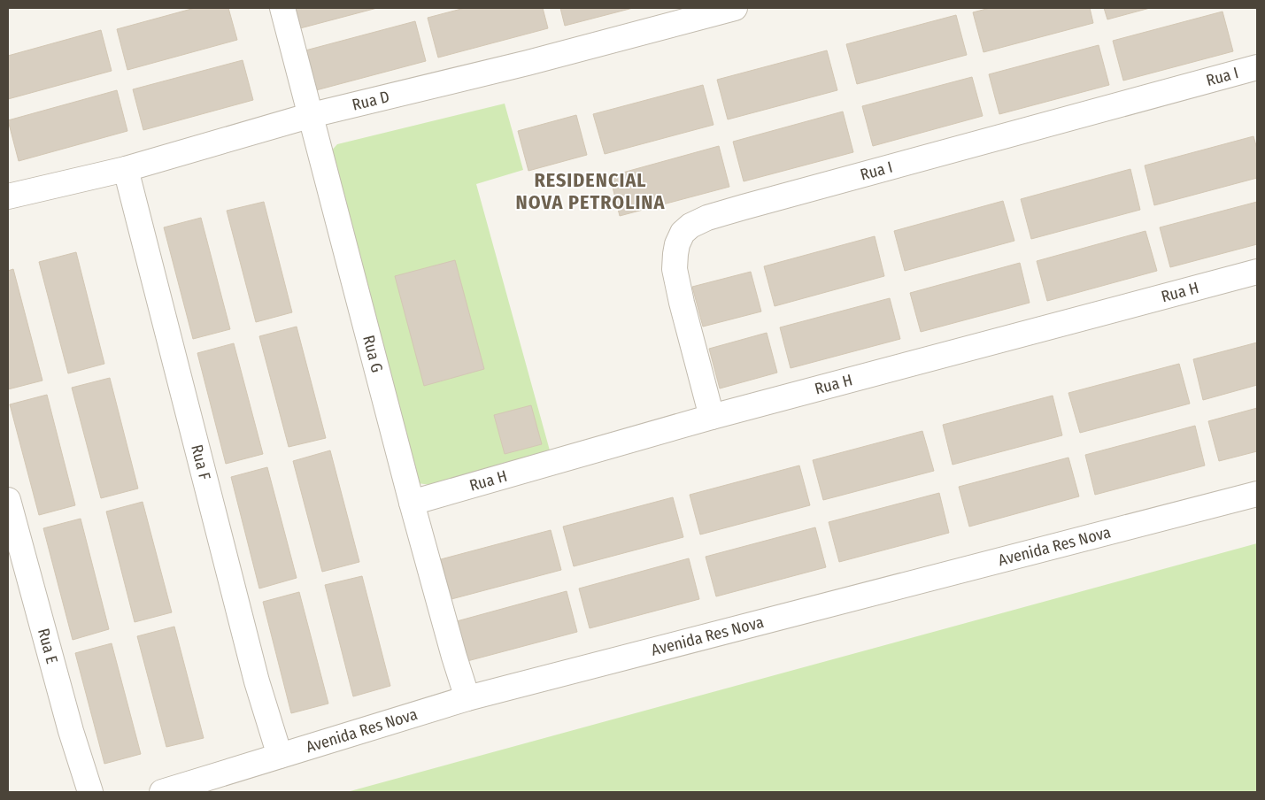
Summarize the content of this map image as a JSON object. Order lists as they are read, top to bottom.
{
  "streets": {
    "street": [
      "Rua I",
      "Rua D",
      "Rua H",
      "Rua G",
      "Rua F",
      "Avenida Res Nova",
      "Rua E"
    ]
  },
  "crossings": [
    ["Rua I", "Rua H"],
    ["Rua D", "Rua G"],
    ["Rua D", "Rua F"],
    ["Rua H", "Rua G"],
    ["Rua G", "Avenida Res Nova"],
    ["Rua F", "Avenida Res Nova"]
  ],
  "districts": ["RESIDENCIAL NOVA PETROLINA"]
}
